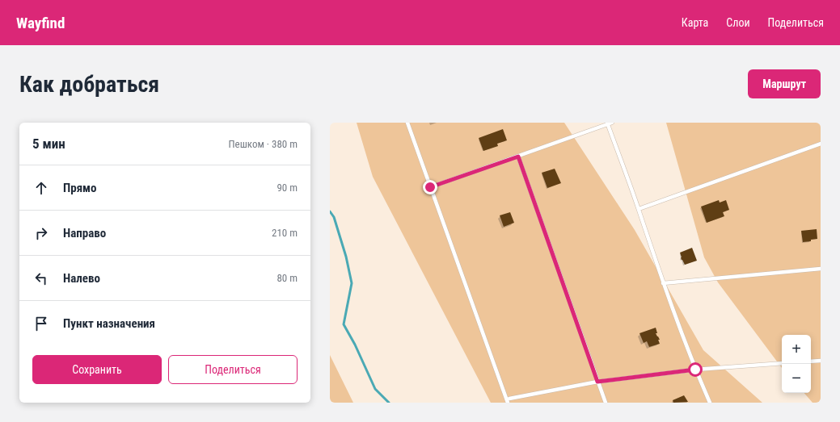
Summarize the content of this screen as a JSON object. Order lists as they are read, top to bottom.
{
  "page": {
    "header": "Wayfind",
    "nav": ["Карта", "Слои", "Поделиться"],
    "buttons": [
      "Маршрут",
      ["Сохранить", "Поделиться"]
    ],
    "title": "Как добраться",
    "heading": ["5 мин", "Пешком · 380 m"],
    "list": [
      ["Прямо", "90 m"],
      ["Направо", "210 m"],
      ["Налево", "80 m"],
      "Пункт назначения"
    ],
    "map_buttons": ["+", "−"]
  }
}
